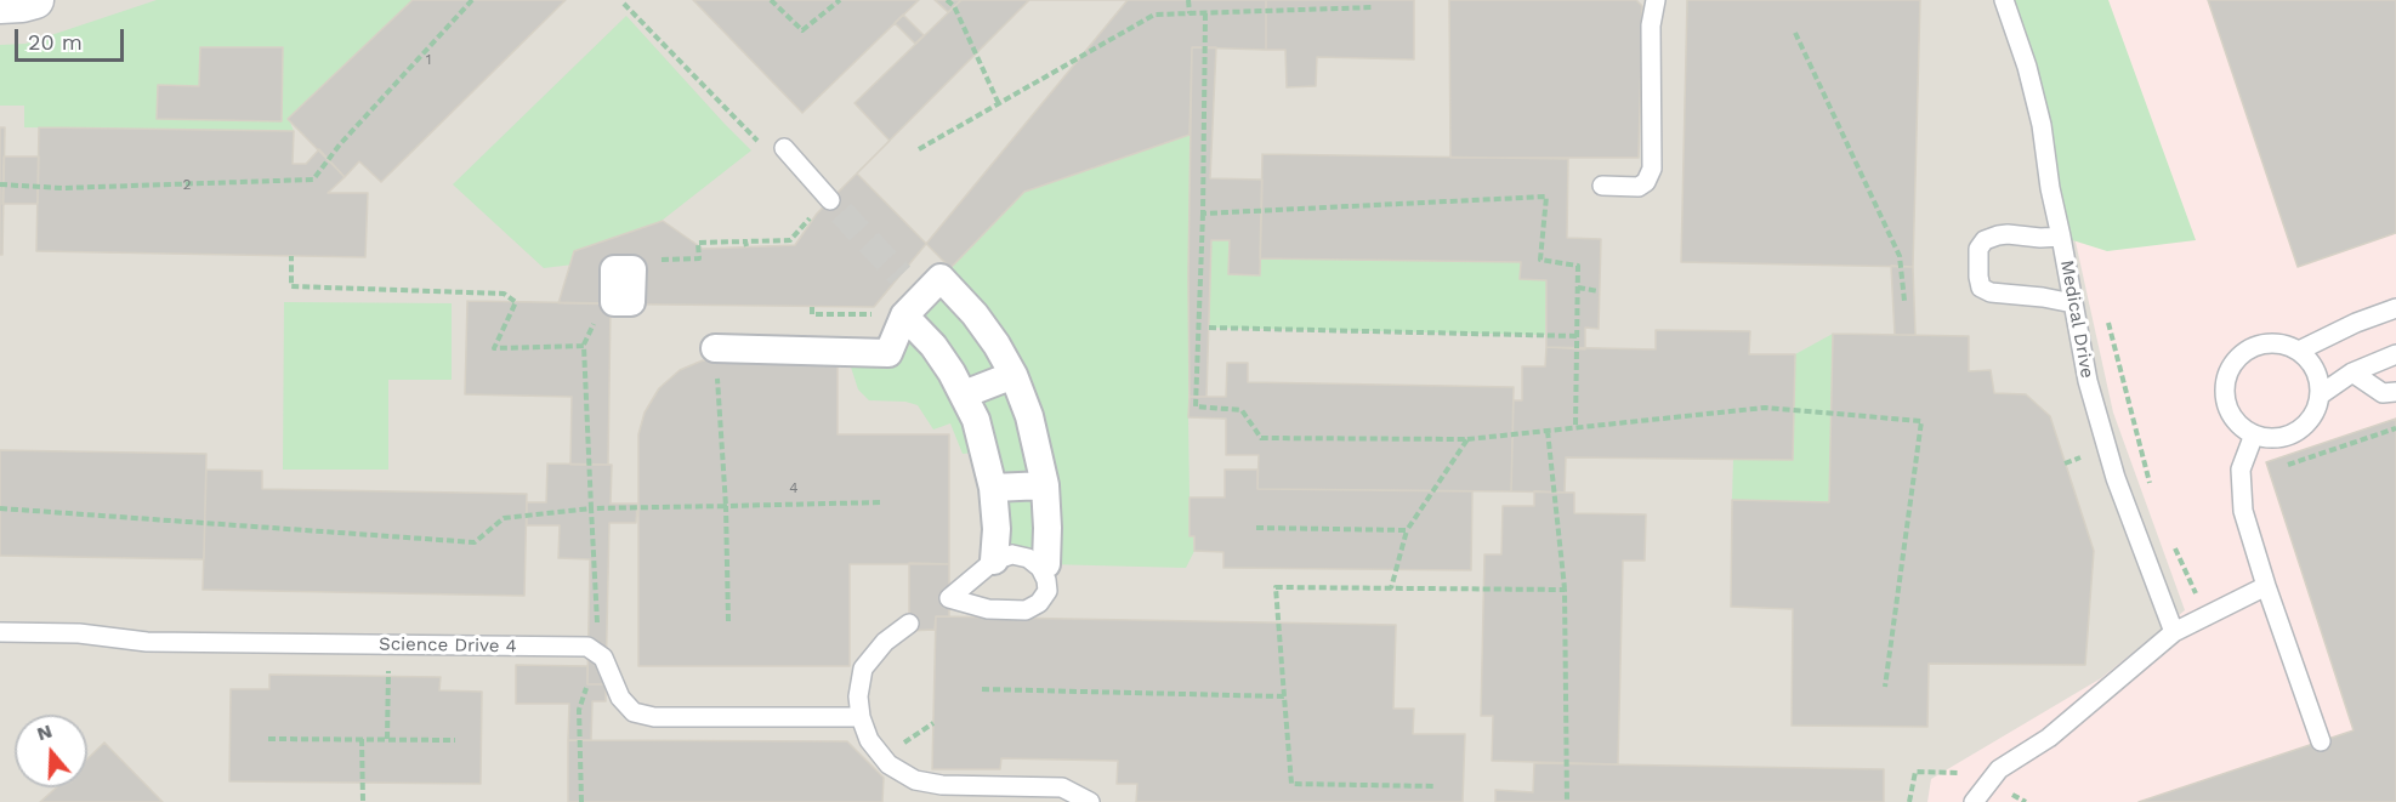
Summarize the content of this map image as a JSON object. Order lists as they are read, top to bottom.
{
  "streets": {
    "lane": ["Medical Drive", "Science Drive 4"]
  },
  "house_numbers": ["1", "2", "4"],
  "scale_bar": "20 m",
  "north": "top"
}
